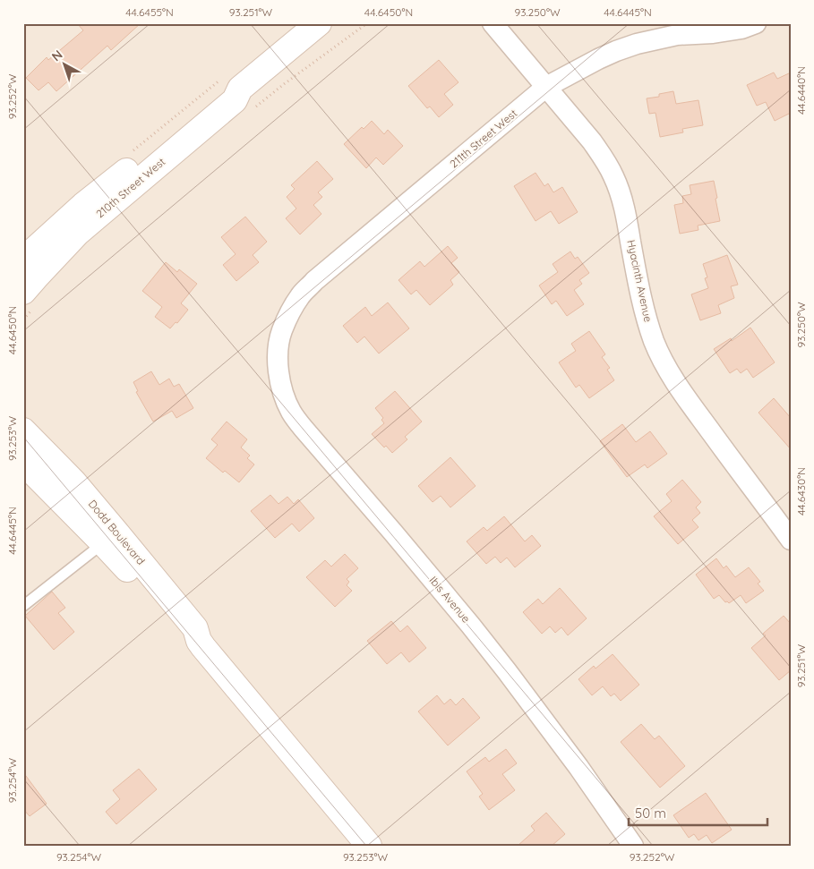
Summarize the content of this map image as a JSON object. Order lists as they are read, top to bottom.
{
  "streets": {
    "main road": ["210th Street West", "Dodd Boulevard"],
    "street": ["211th Street West", "Hyacinth Avenue", "Ibis Avenue"]
  },
  "crossings": [
    ["211th Street West", "Hyacinth Avenue"],
    ["211th Street West", "Ibis Avenue"]
  ],
  "scale_bar": "50 m",
  "north": "top left",
  "coordinates": [
    "44.6455°N",
    "93.251°W",
    "44.6450°N",
    "93.250°W",
    "44.6445°N",
    "44.6440°N",
    "93.252°W",
    "93.253°W",
    "44.6430°N",
    "93.254°W"
  ]
}
